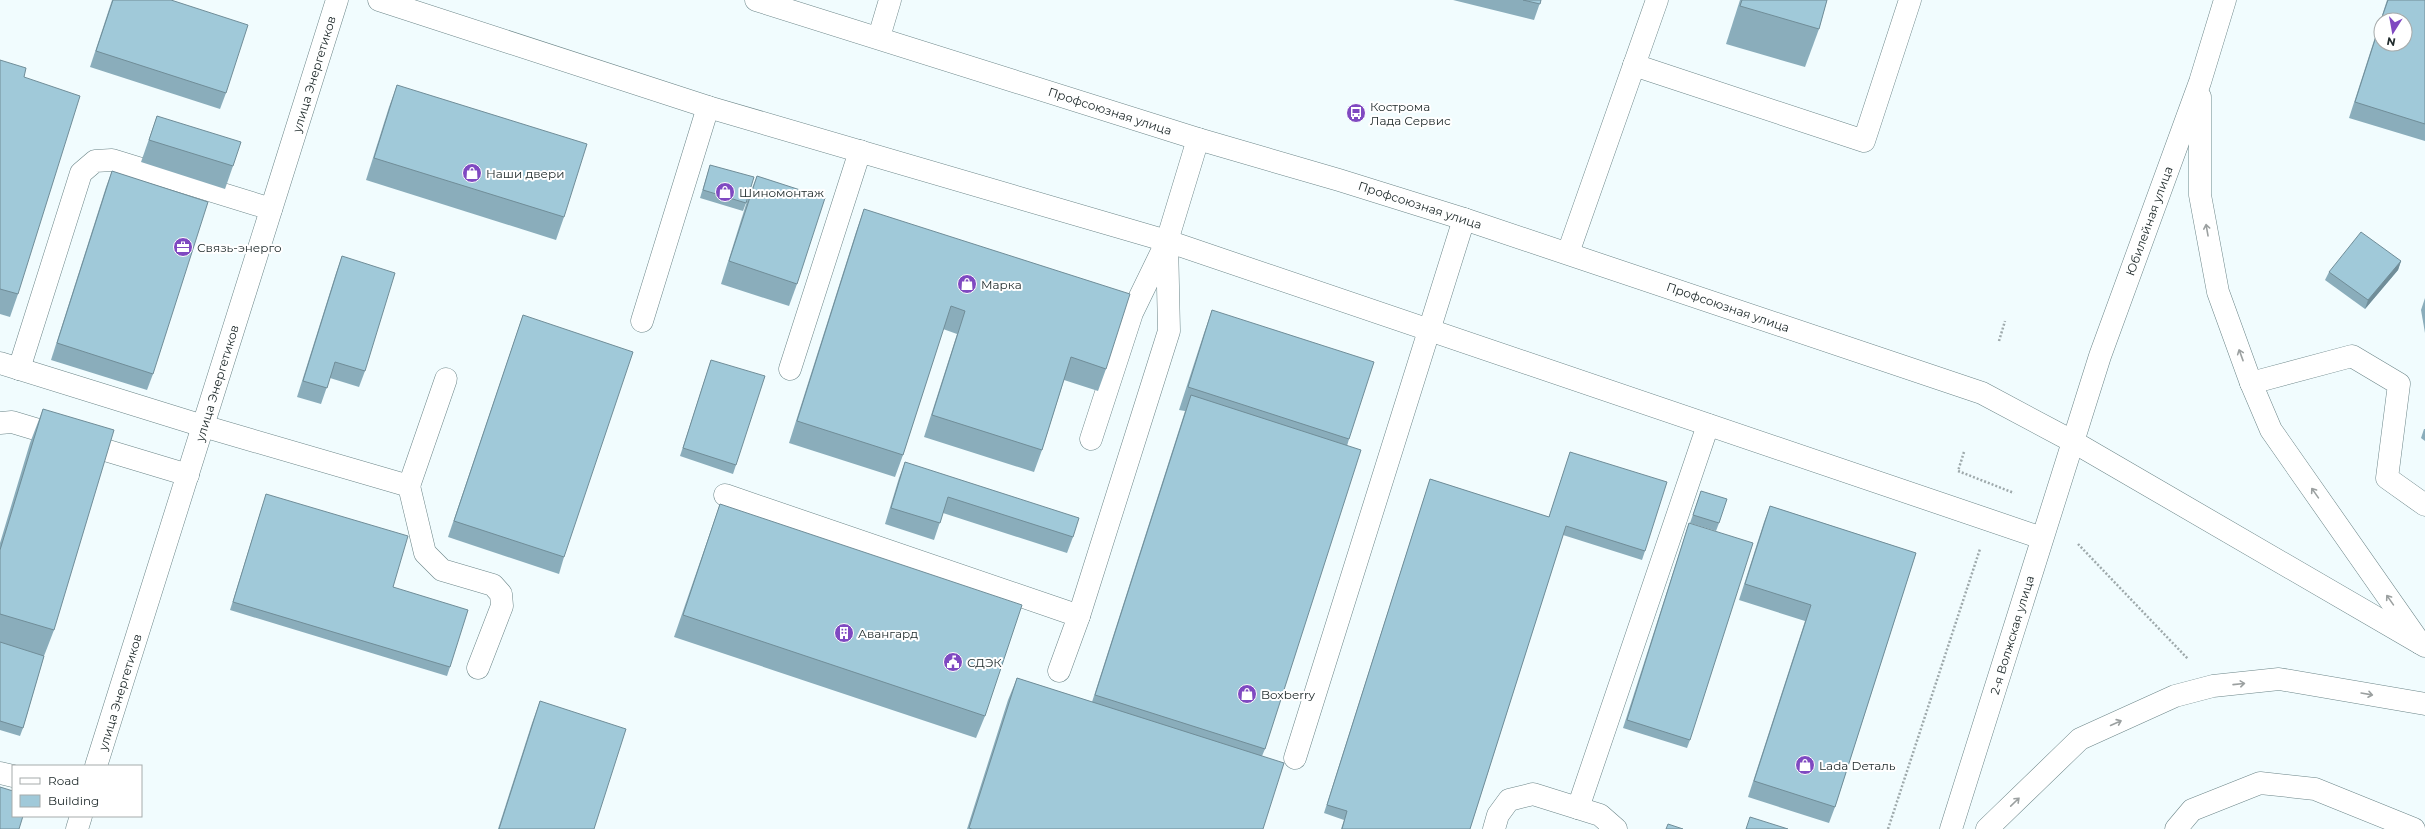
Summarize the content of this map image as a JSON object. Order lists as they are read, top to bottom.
{
  "streets": {
    "main road": [
      "улица Энергетиков",
      "Профсоюзная улица",
      "Юбилейная улица",
      "2-я Волжская улица"
    ]
  },
  "crossings": [
    ["Профсоюзная улица", "Юбилейная улица"],
    ["Профсоюзная улица", "2-я Волжская улица"],
    ["Юбилейная улица", "2-я Волжская улица"]
  ],
  "places": {
    "bus stop": ["Кострома Лада Сервис"],
    "shop": [
      "Наши двери",
      "Шиномонтаж",
      "Марка",
      "Boxberry",
      "Lada Dеталь"
    ],
    "office": ["Связь-энерго"],
    "building": ["Авангард"],
    "public building": ["СДЭК"]
  },
  "legend": ["Road", "Building"],
  "north": "bottom"
}
